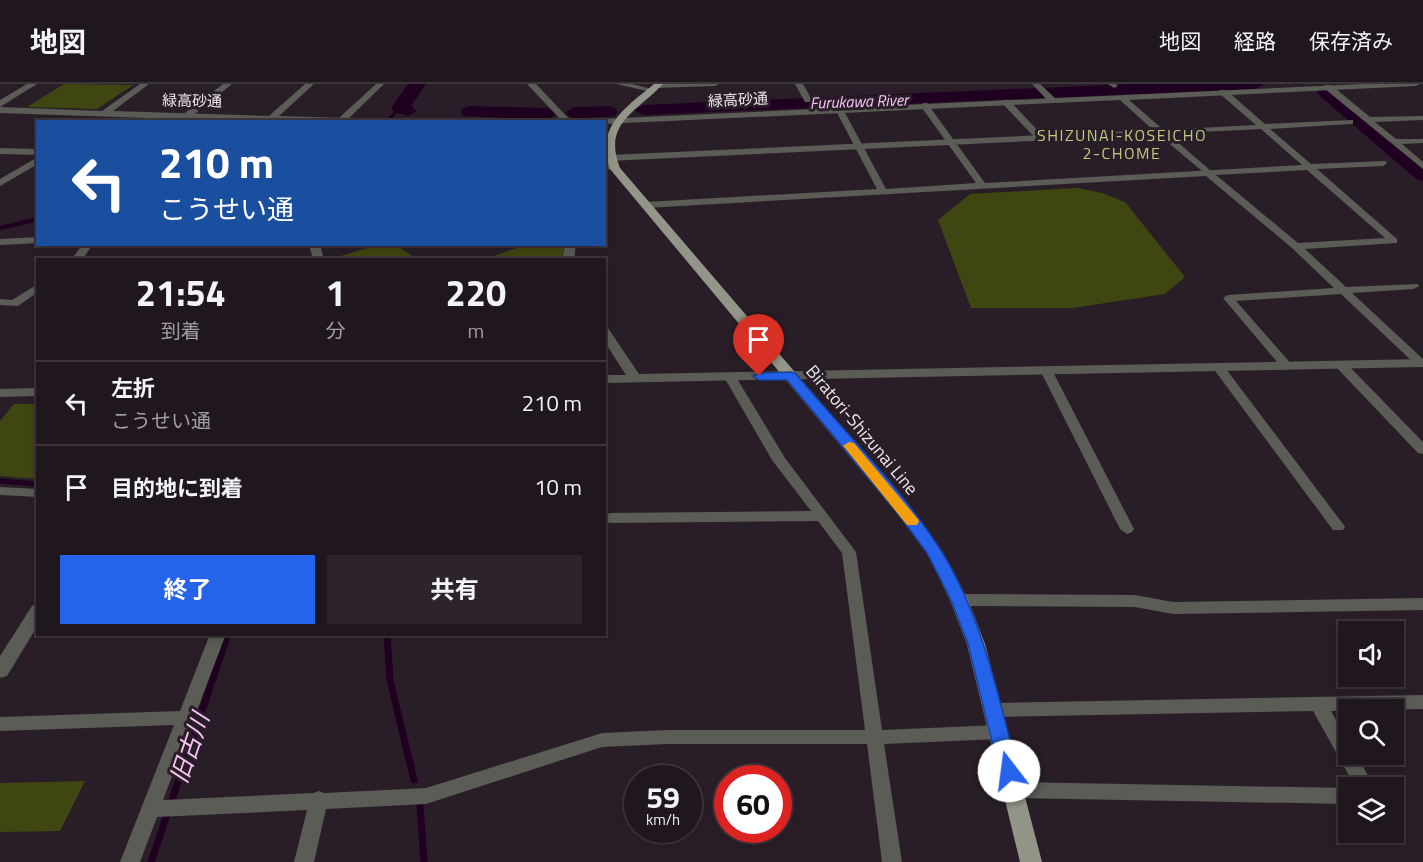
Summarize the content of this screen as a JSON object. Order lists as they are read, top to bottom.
{
  "streets": {
    "main road": ["Biratori-Shizunai Line"],
    "street": ["緑高砂通"]
  },
  "districts": ["SHIZUNAI-KOSEICHO 2-CHOME"],
  "water": ["Furukawa River", "旧古川"],
  "page": {
    "header": "地図",
    "nav": ["地図", "経路", "保存済み"],
    "turn": ["210 m", "こうせい通"],
    "eta": [
      "21:54",
      "到着",
      "1",
      "分",
      "220",
      "m"
    ],
    "list": [
      {
        "name": "左折",
        "note": "こうせい通",
        "value": "210 m"
      },
      {
        "name": "目的地に到着",
        "value": "10 m"
      }
    ],
    "buttons": ["終了", "共有"],
    "speed": "59 km/h",
    "limit": "60"
  }
}
